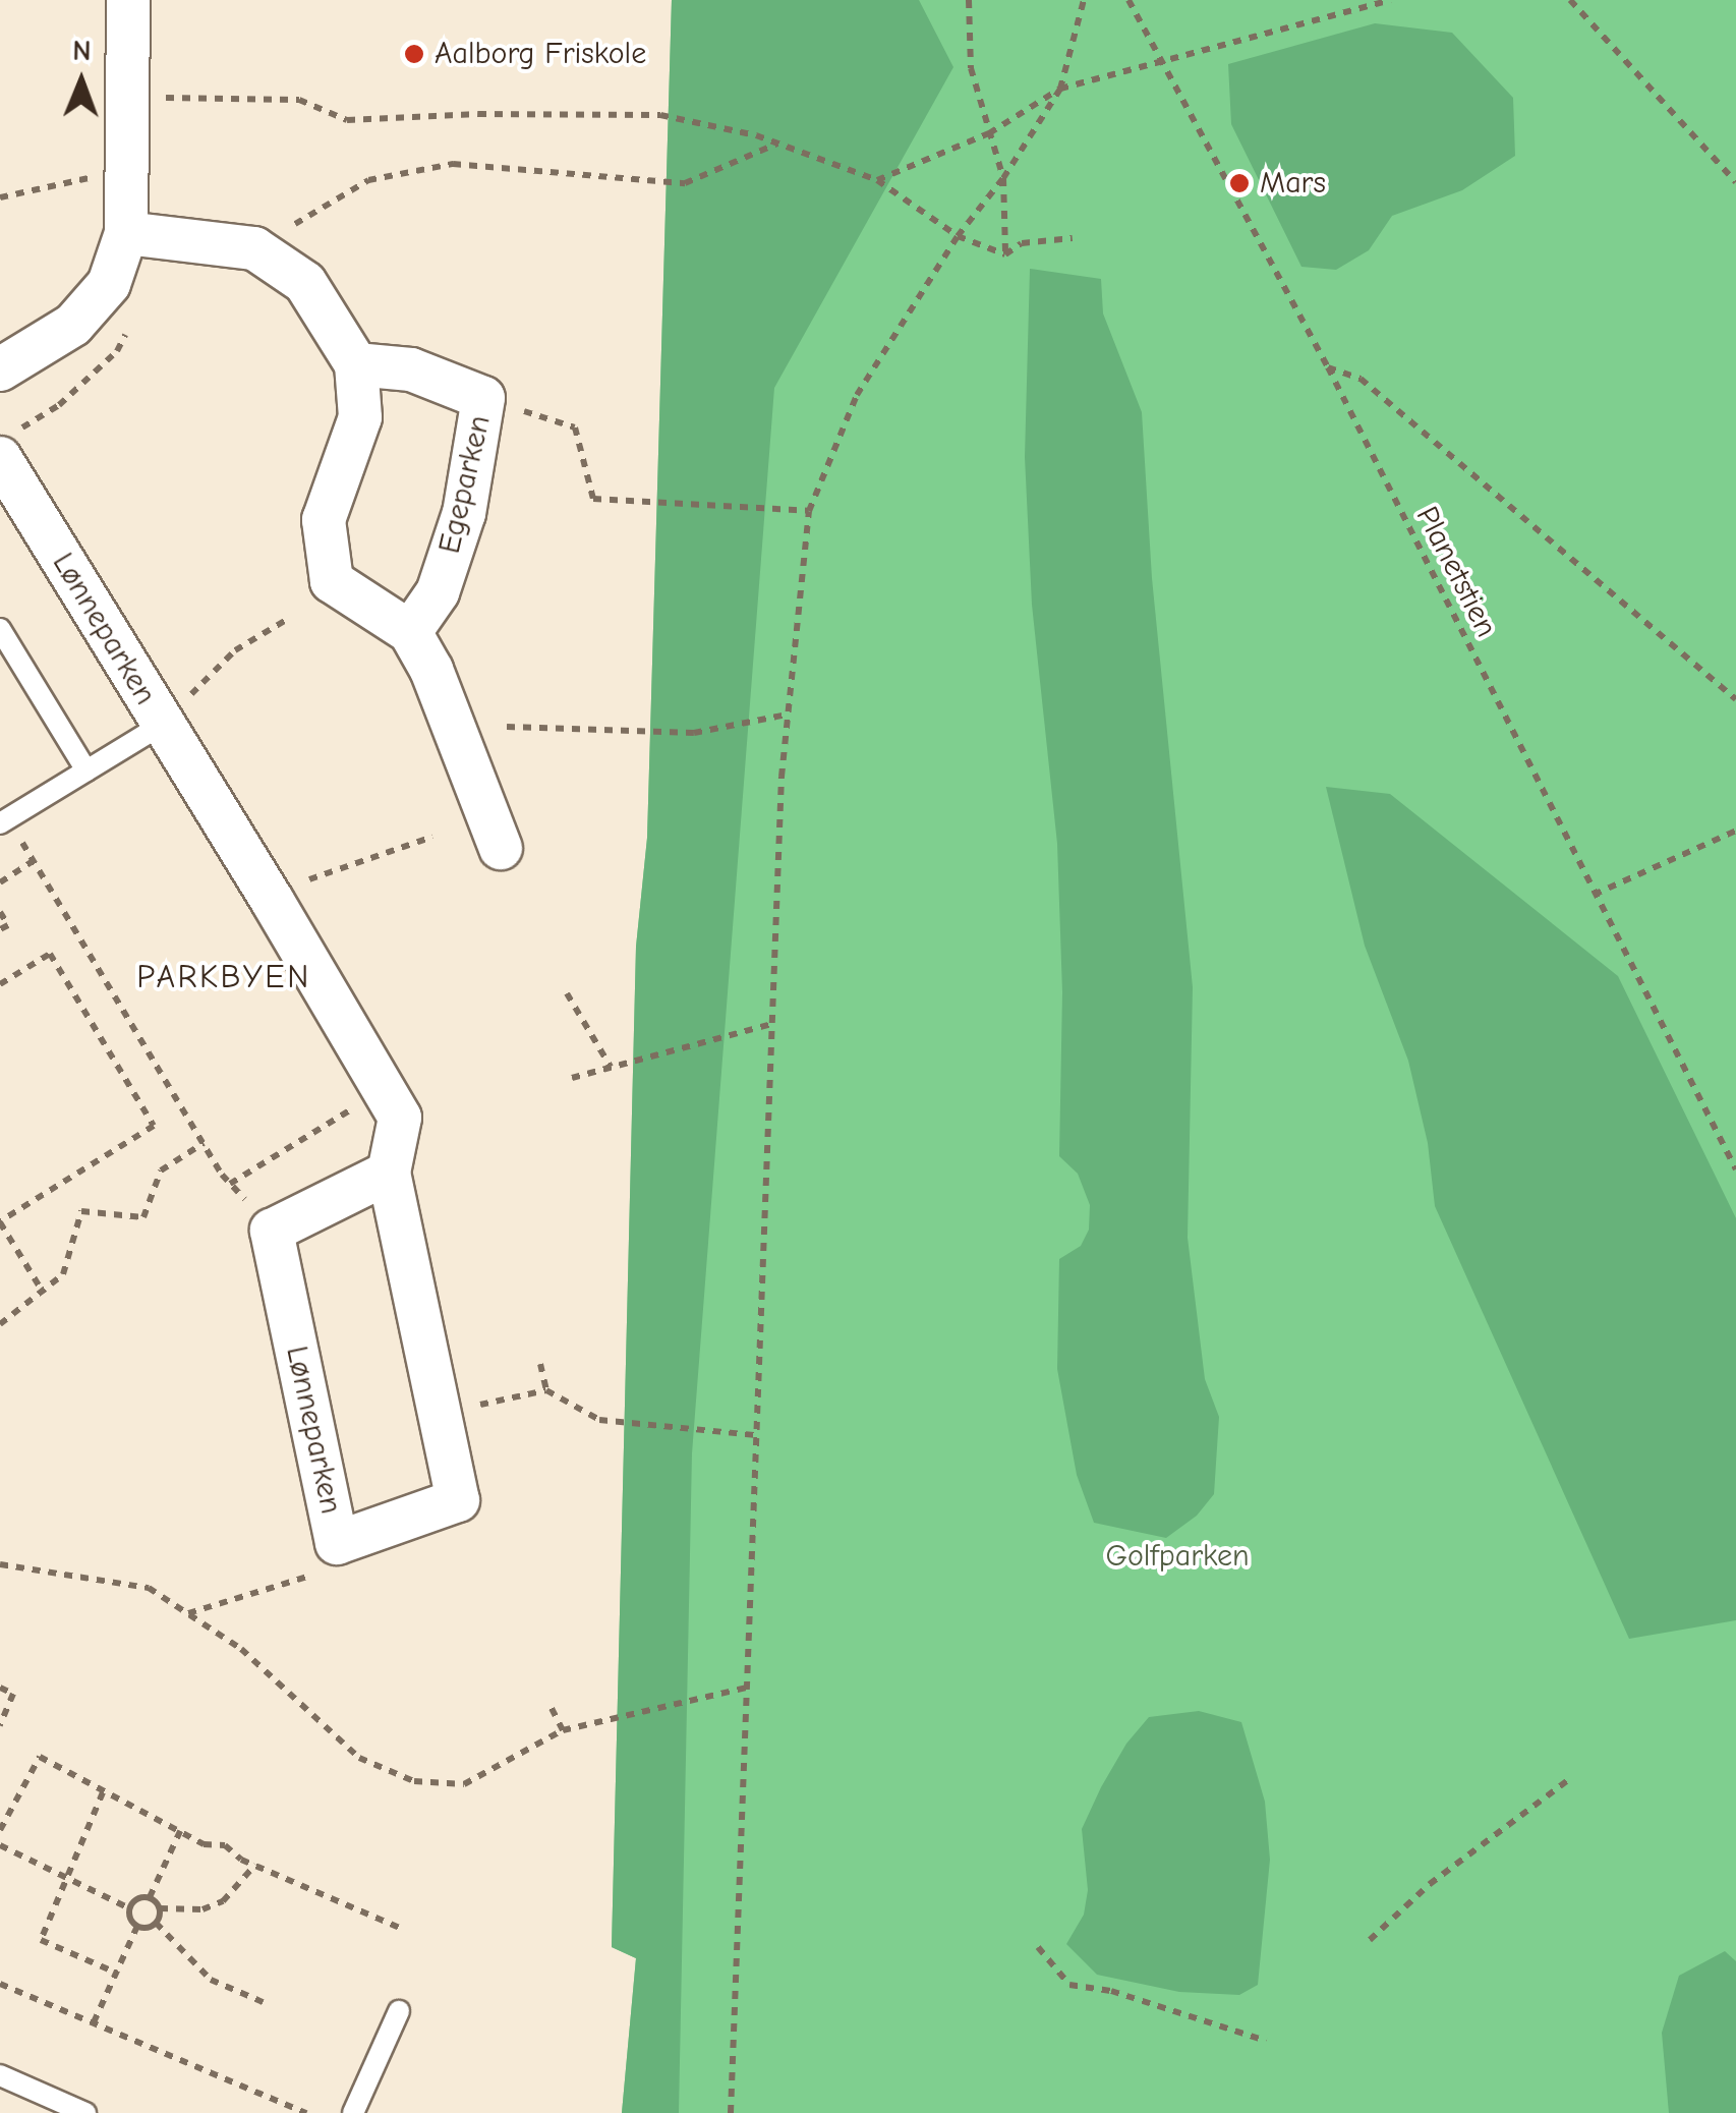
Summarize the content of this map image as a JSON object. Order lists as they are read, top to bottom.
{
  "streets": {
    "street": ["Egeparken", "Lønneparken"],
    "path": ["Planetstien"]
  },
  "districts": ["PARKBYEN"],
  "parks": ["Golfparken"],
  "places": ["Aalborg Friskole", "Mars"],
  "north": "top"
}
